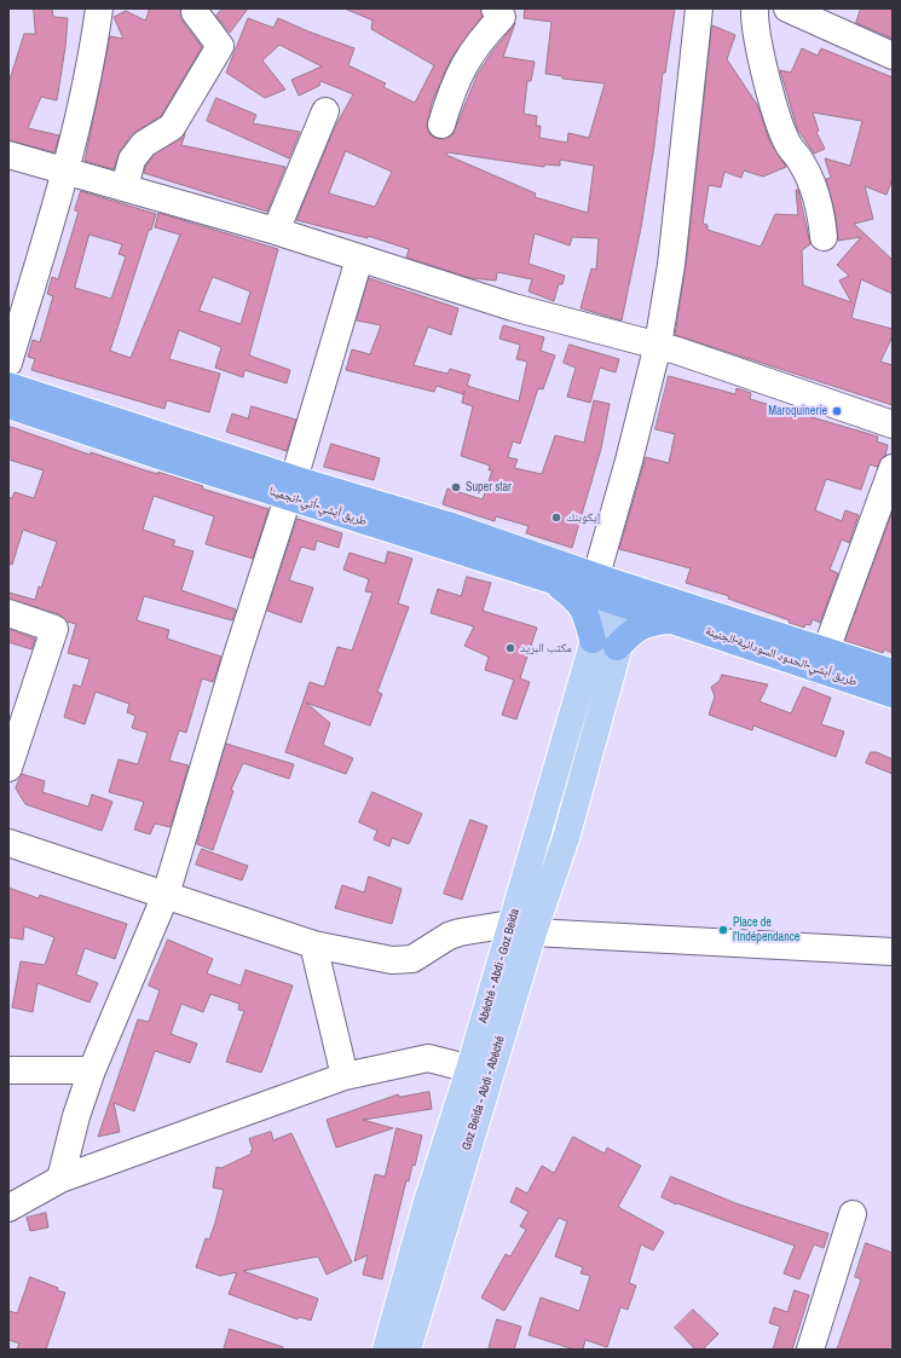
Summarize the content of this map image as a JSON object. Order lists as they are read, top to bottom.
{
  "streets": {
    "highway": ["طريق أبشي-أتي-انجمينا", "طريق أبشي-الحدود السودانية-الجنينة"],
    "main road": ["Abéché - Abdi - Goz Beïda", "Goz Beïda - Abdi - Abéché"]
  },
  "crossings": [
    ["طريق أبشي-أتي-انجمينا", "طريق أبشي-الحدود السودانية-الجنينة"],
    ["طريق أبشي-أتي-انجمينا", "Abéché - Abdi - Goz Beïda"],
    ["طريق أبشي-الحدود السودانية-الجنينة", "Abéché - Abdi - Goz Beïda"],
    ["Abéché - Abdi - Goz Beïda", "Goz Beïda - Abdi - Abéché"]
  ],
  "places": [
    "Maroquinerie",
    "Super star",
    "إيكوبنك",
    "مكتب البريد",
    "Place de l'Indépendance"
  ]
}
